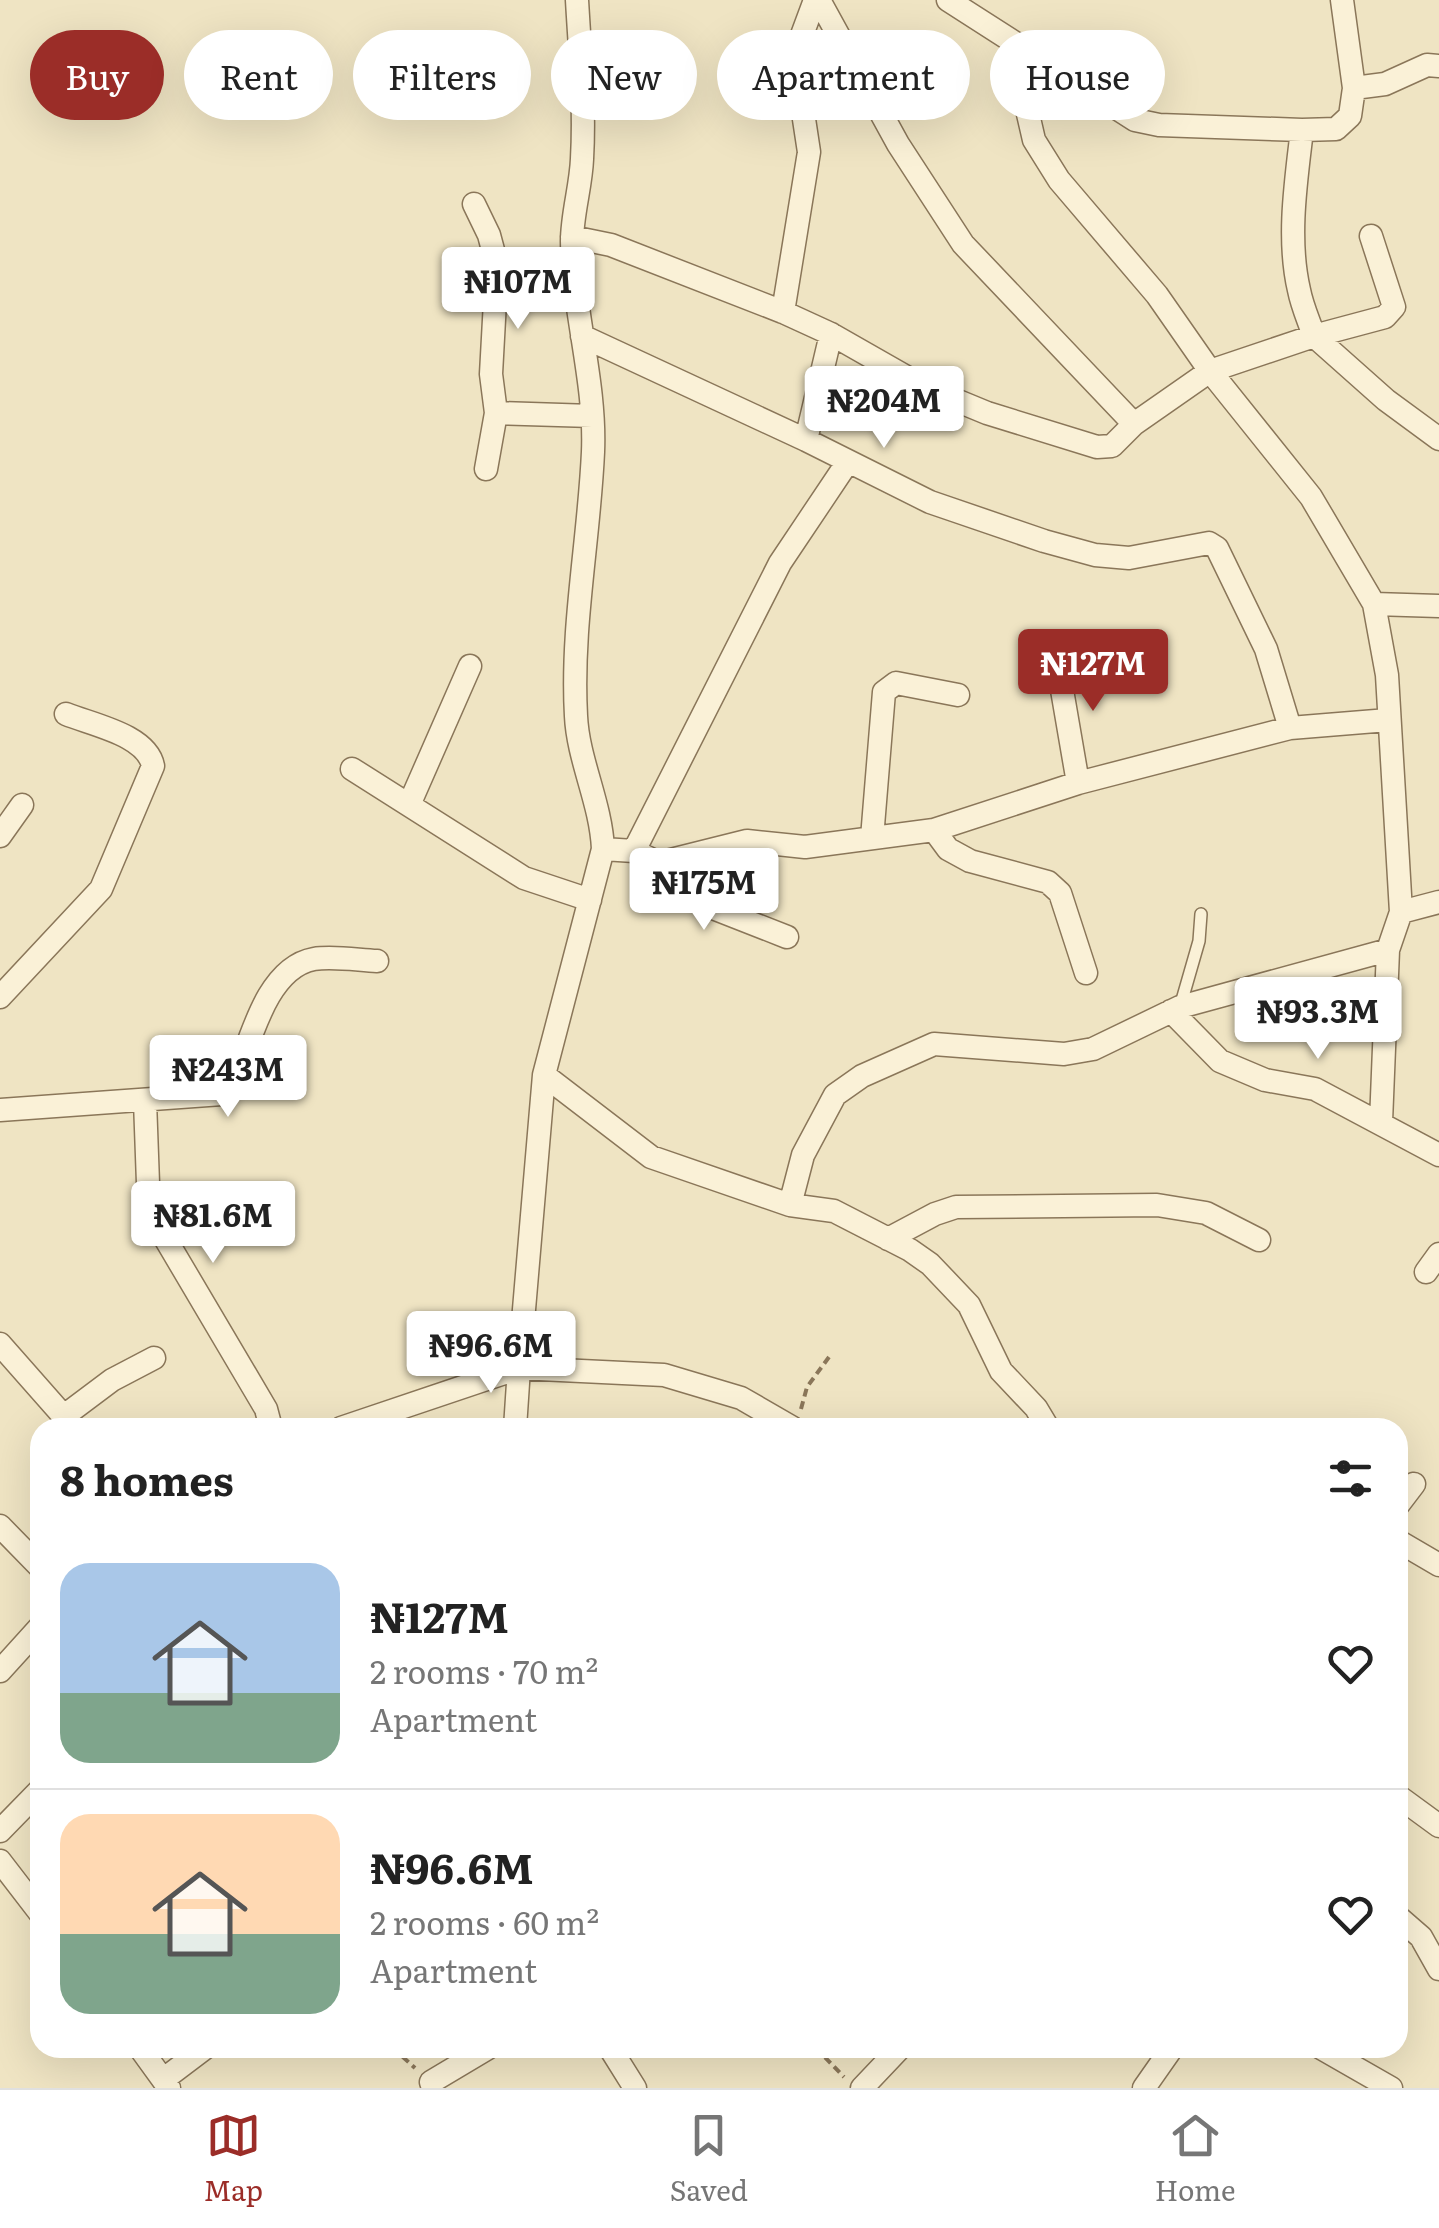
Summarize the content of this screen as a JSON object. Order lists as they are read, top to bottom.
{
  "page": {
    "chip": [
      "Buy",
      "Rent",
      "Filters",
      "New",
      "Apartment",
      "House"
    ],
    "price": [
      "₦107M",
      "₦204M",
      "₦127M",
      "₦175M",
      "₦93.3M",
      "₦243M",
      "₦81.6M",
      "₦96.6M"
    ],
    "heading": "8 homes",
    "list": [
      {
        "name": "₦127M",
        "note": "2 rooms · 70 m² · Apartment"
      },
      {
        "name": "₦96.6M",
        "note": "2 rooms · 60 m² · Apartment"
      }
    ],
    "tabs": ["Map", "Saved", "Home"]
  }
}
